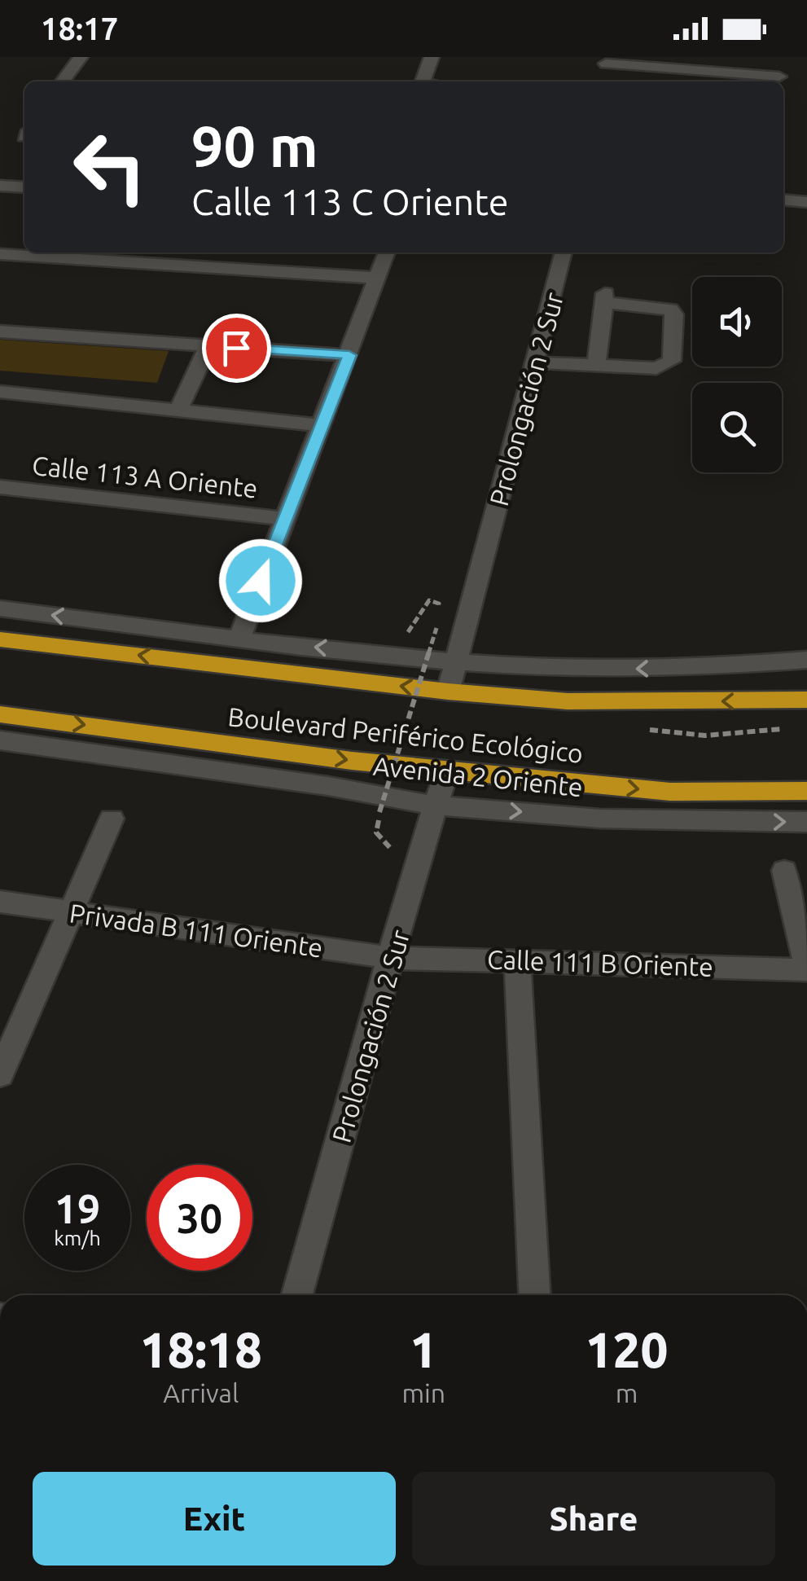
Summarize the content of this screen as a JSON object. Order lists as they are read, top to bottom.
{
  "streets": {
    "highway": ["Boulevard Periférico Ecológico"],
    "street": [
      "Prolongación 2 Sur",
      "Calle 113 A Oriente",
      "Avenida 2 Oriente",
      "Privada B 111 Oriente",
      "Calle 111 B Oriente"
    ]
  },
  "crossings": [
    ["Prolongación 2 Sur", "Boulevard Periférico Ecológico"],
    ["Prolongación 2 Sur", "Avenida 2 Oriente"],
    ["Prolongación 2 Sur", "Privada B 111 Oriente"],
    ["Prolongación 2 Sur", "Calle 111 B Oriente"],
    ["Privada B 111 Oriente", "Calle 111 B Oriente"]
  ],
  "page": {
    "status": "18:17",
    "turn": ["90 m", "Calle 113 C Oriente"],
    "speed": "19 km/h",
    "limit": "30",
    "eta": [
      "18:18",
      "Arrival",
      "1",
      "min",
      "120",
      "m"
    ],
    "buttons": ["Exit", "Share"]
  }
}
